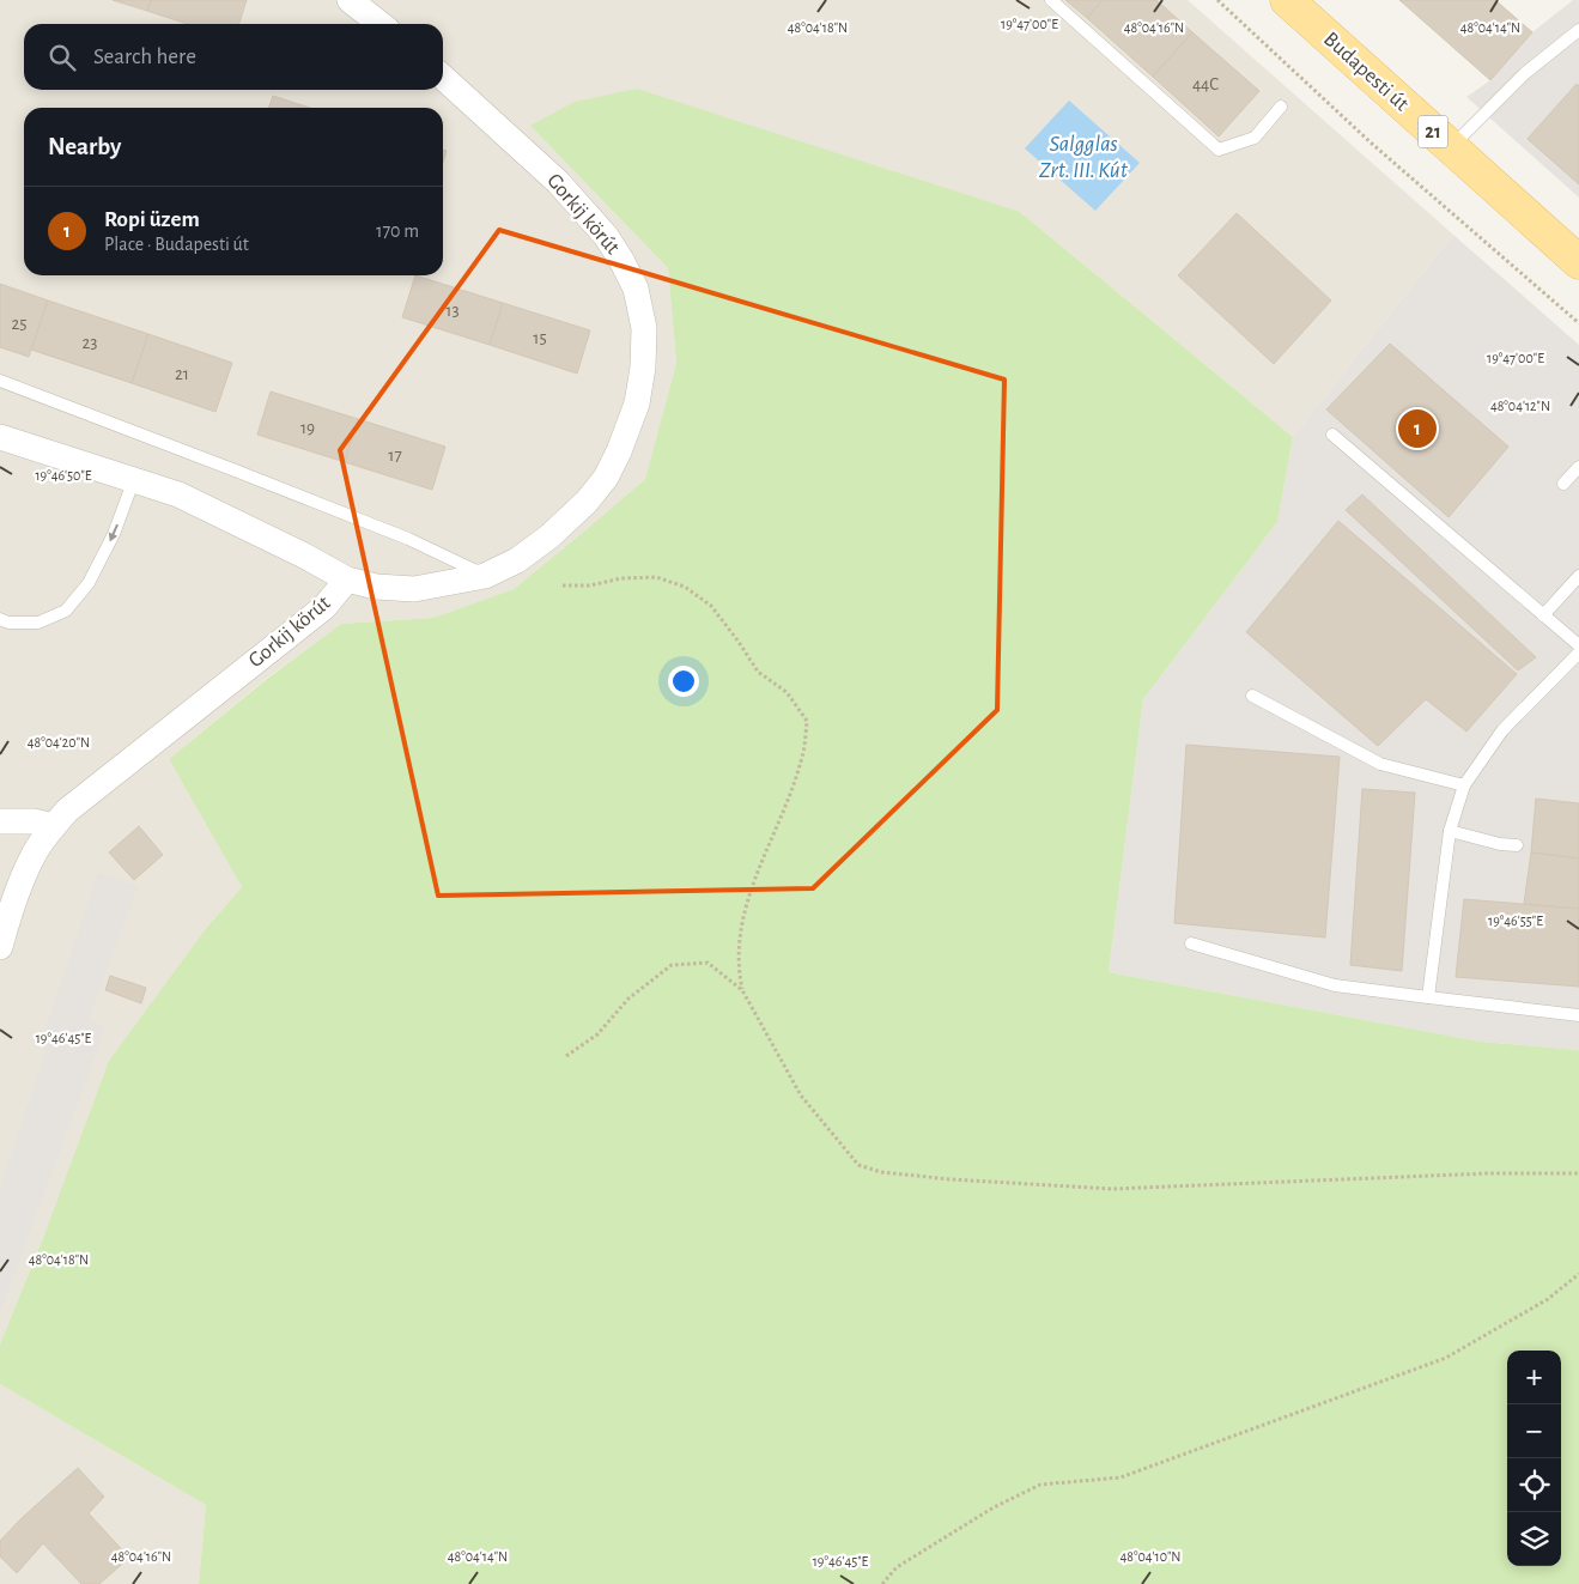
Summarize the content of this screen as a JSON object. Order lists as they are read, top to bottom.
{
  "streets": {
    "main road": ["Budapesti út", "21"],
    "street": ["Gorkij körút"]
  },
  "water": ["Salgglas Zrt. III. Kút"],
  "house_numbers": [
    "44C",
    "13",
    "25",
    "15",
    "23",
    "21",
    "19",
    "17"
  ],
  "page": {
    "search": "Search here",
    "heading": "Nearby",
    "list": [
      {
        "mark": "1",
        "name": "Ropi üzem",
        "note": "Place · Budapesti út",
        "value": "170 m"
      }
    ],
    "pins": "1",
    "map_buttons": ["+", "−"]
  },
  "coordinates": [
    "19°47'00\"E",
    "48°04'18\"N",
    "48°04'16\"N",
    "48°04'14\"N",
    "48°04'12\"N",
    "19°46'50\"E",
    "48°04'20\"N",
    "19°46'55\"E",
    "19°46'45\"E",
    "48°04'10\"N"
  ]
}
